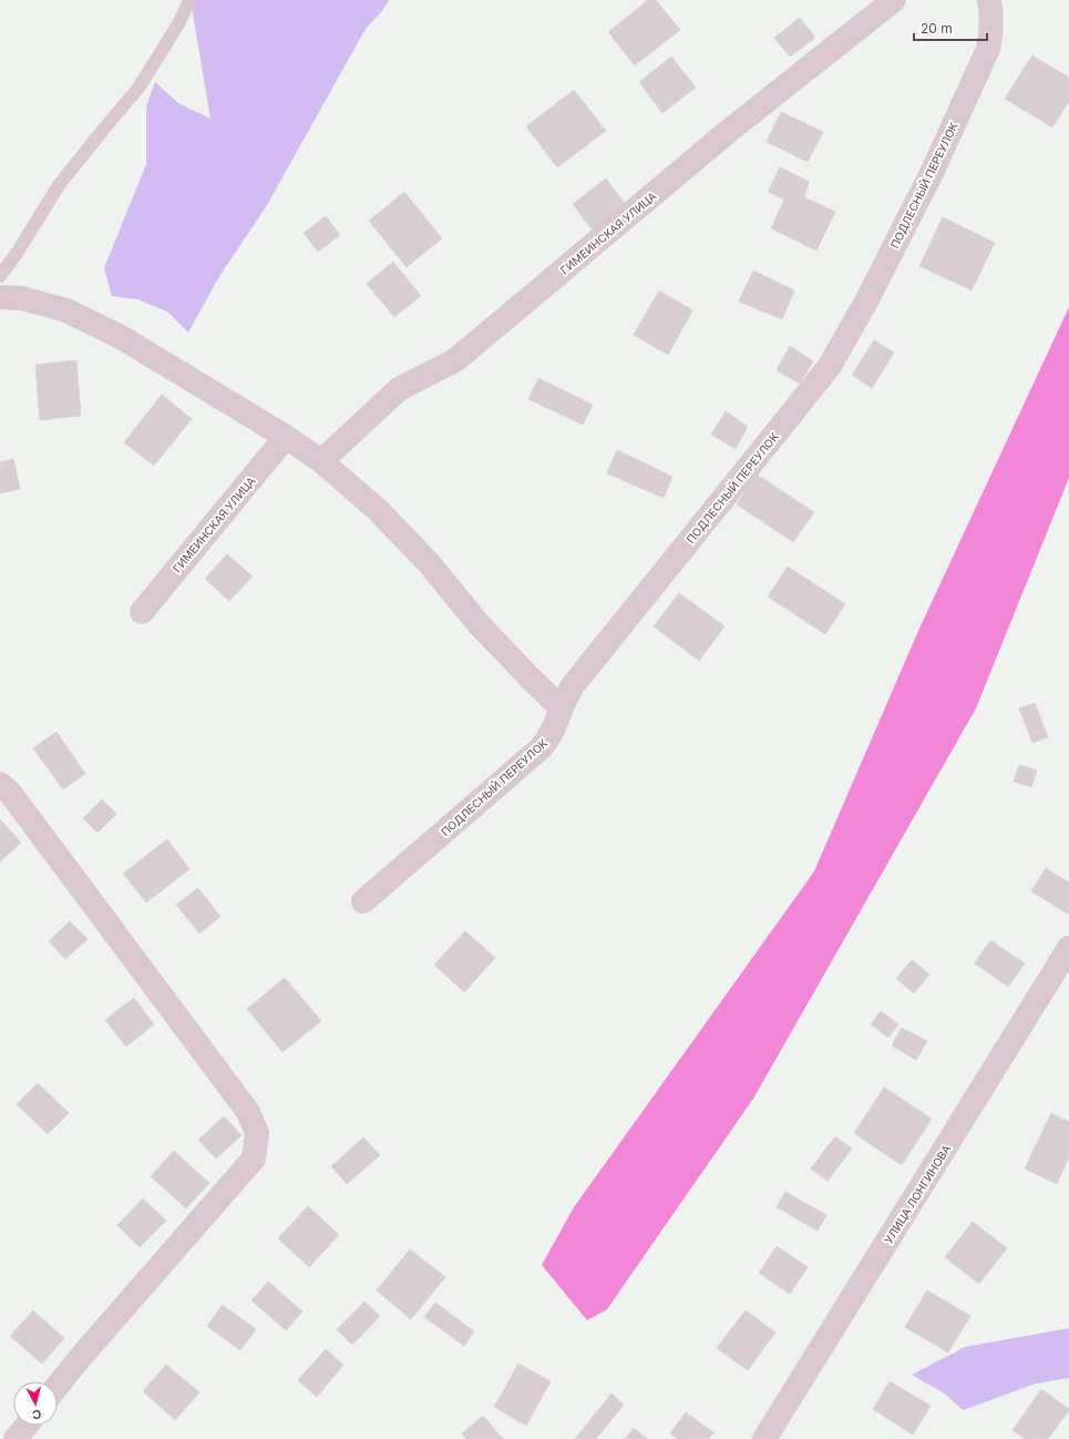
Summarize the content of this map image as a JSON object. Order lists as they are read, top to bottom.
{
  "streets": {
    "street": ["ПОДЛЕСНЫЙ ПЕРЕУЛОК", "ГИМЕИНСКАЯ УЛИЦА", "УЛИЦА ЛОНГИНОВА"]
  },
  "scale_bar": "20 m",
  "north": "bottom"
}
